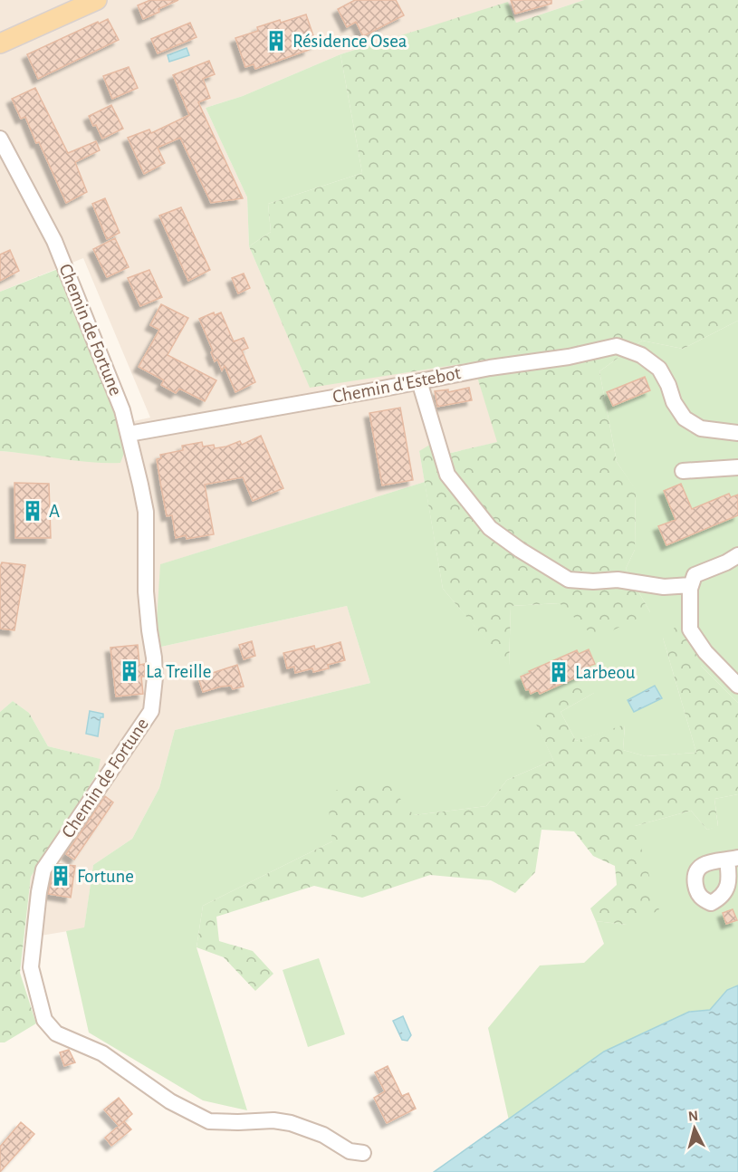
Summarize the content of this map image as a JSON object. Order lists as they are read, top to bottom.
{
  "streets": {
    "street": ["Chemin de Fortune", "Chemin d'Estebot"]
  },
  "crossings": [
    ["Chemin de Fortune", "Chemin d'Estebot"]
  ],
  "places": {
    "building": [
      "Résidence Osea",
      "A",
      "La Treille",
      "Larbeou",
      "Fortune"
    ]
  },
  "north": "top"
}
